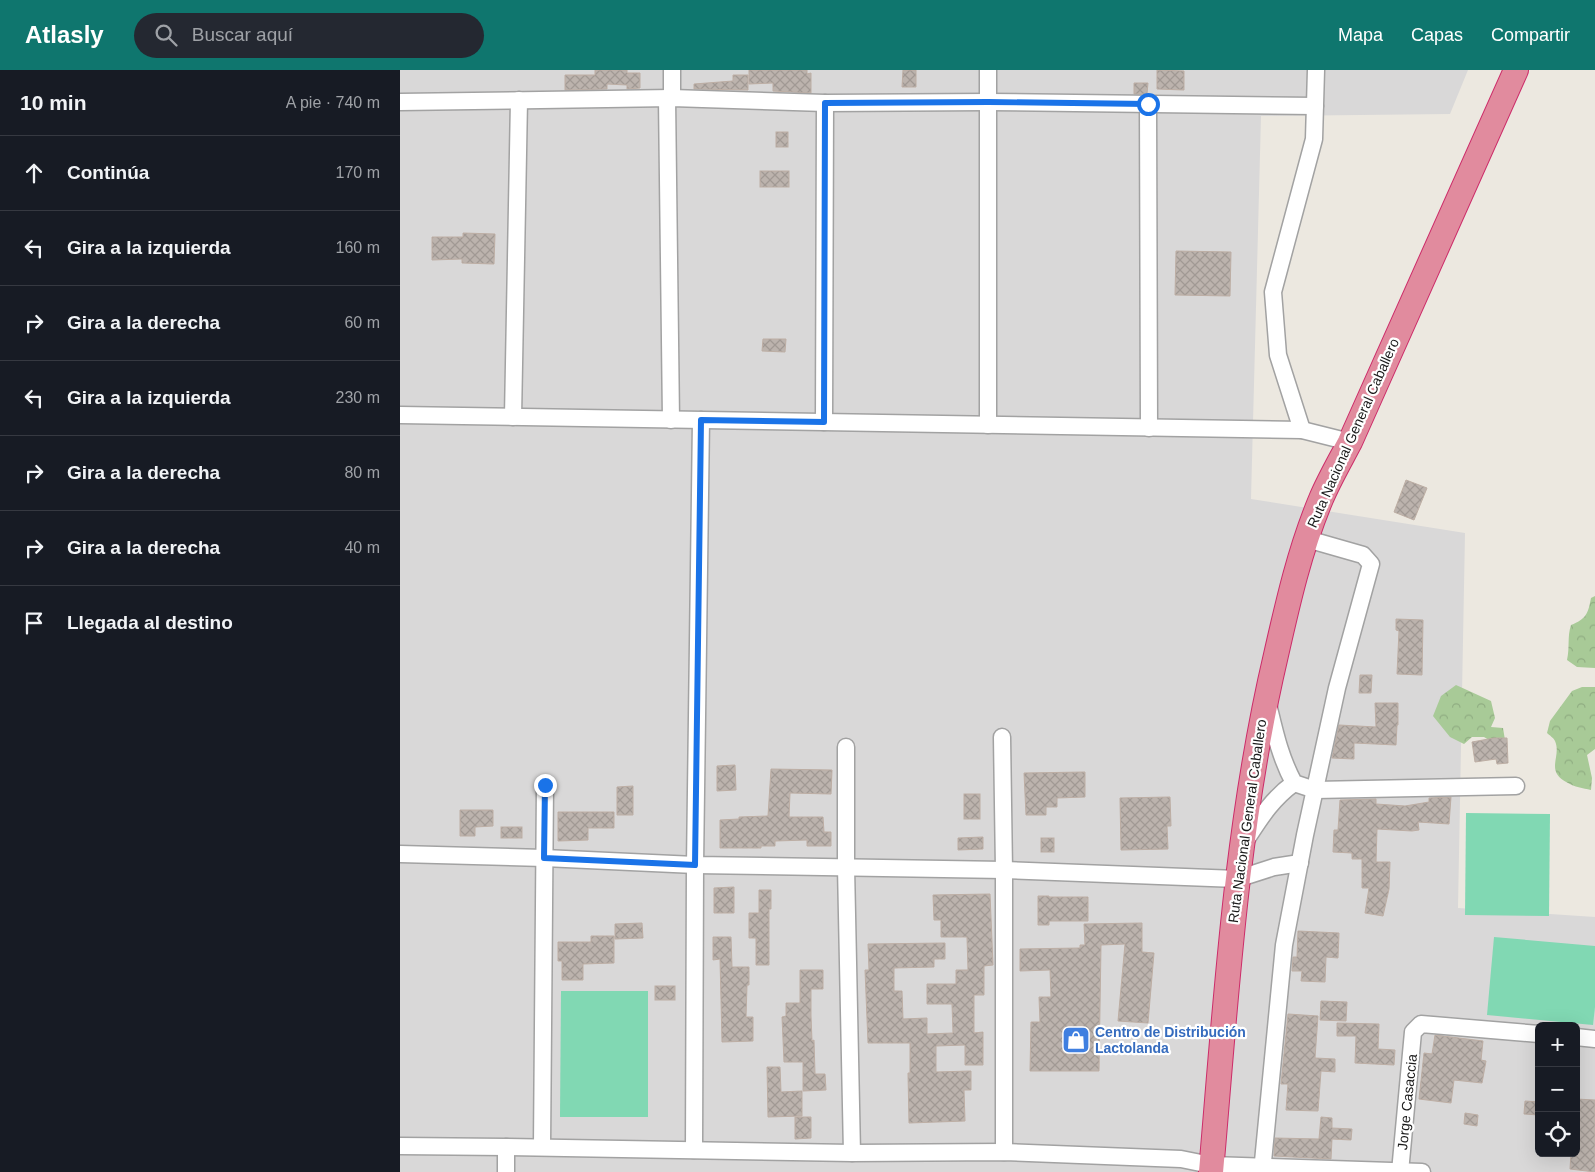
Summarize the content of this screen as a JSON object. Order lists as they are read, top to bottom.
{
  "streets": {
    "highway": ["Ruta Nacional General Caballero"],
    "street": ["Jorge Casaccia"]
  },
  "places": {
    "shop": ["Centro de Distribución Lactolanda"]
  },
  "page": {
    "header": "Atlasly",
    "search": "Buscar aquí",
    "nav": ["Mapa", "Capas", "Compartir"],
    "heading": ["10 min", "A pie · 740 m"],
    "list": [
      ["Continúa", "170 m"],
      ["Gira a la izquierda", "160 m"],
      ["Gira a la derecha", "60 m"],
      ["Gira a la izquierda", "230 m"],
      ["Gira a la derecha", "80 m"],
      ["Gira a la derecha", "40 m"],
      "Llegada al destino"
    ],
    "map_buttons": ["+", "−"]
  }
}
